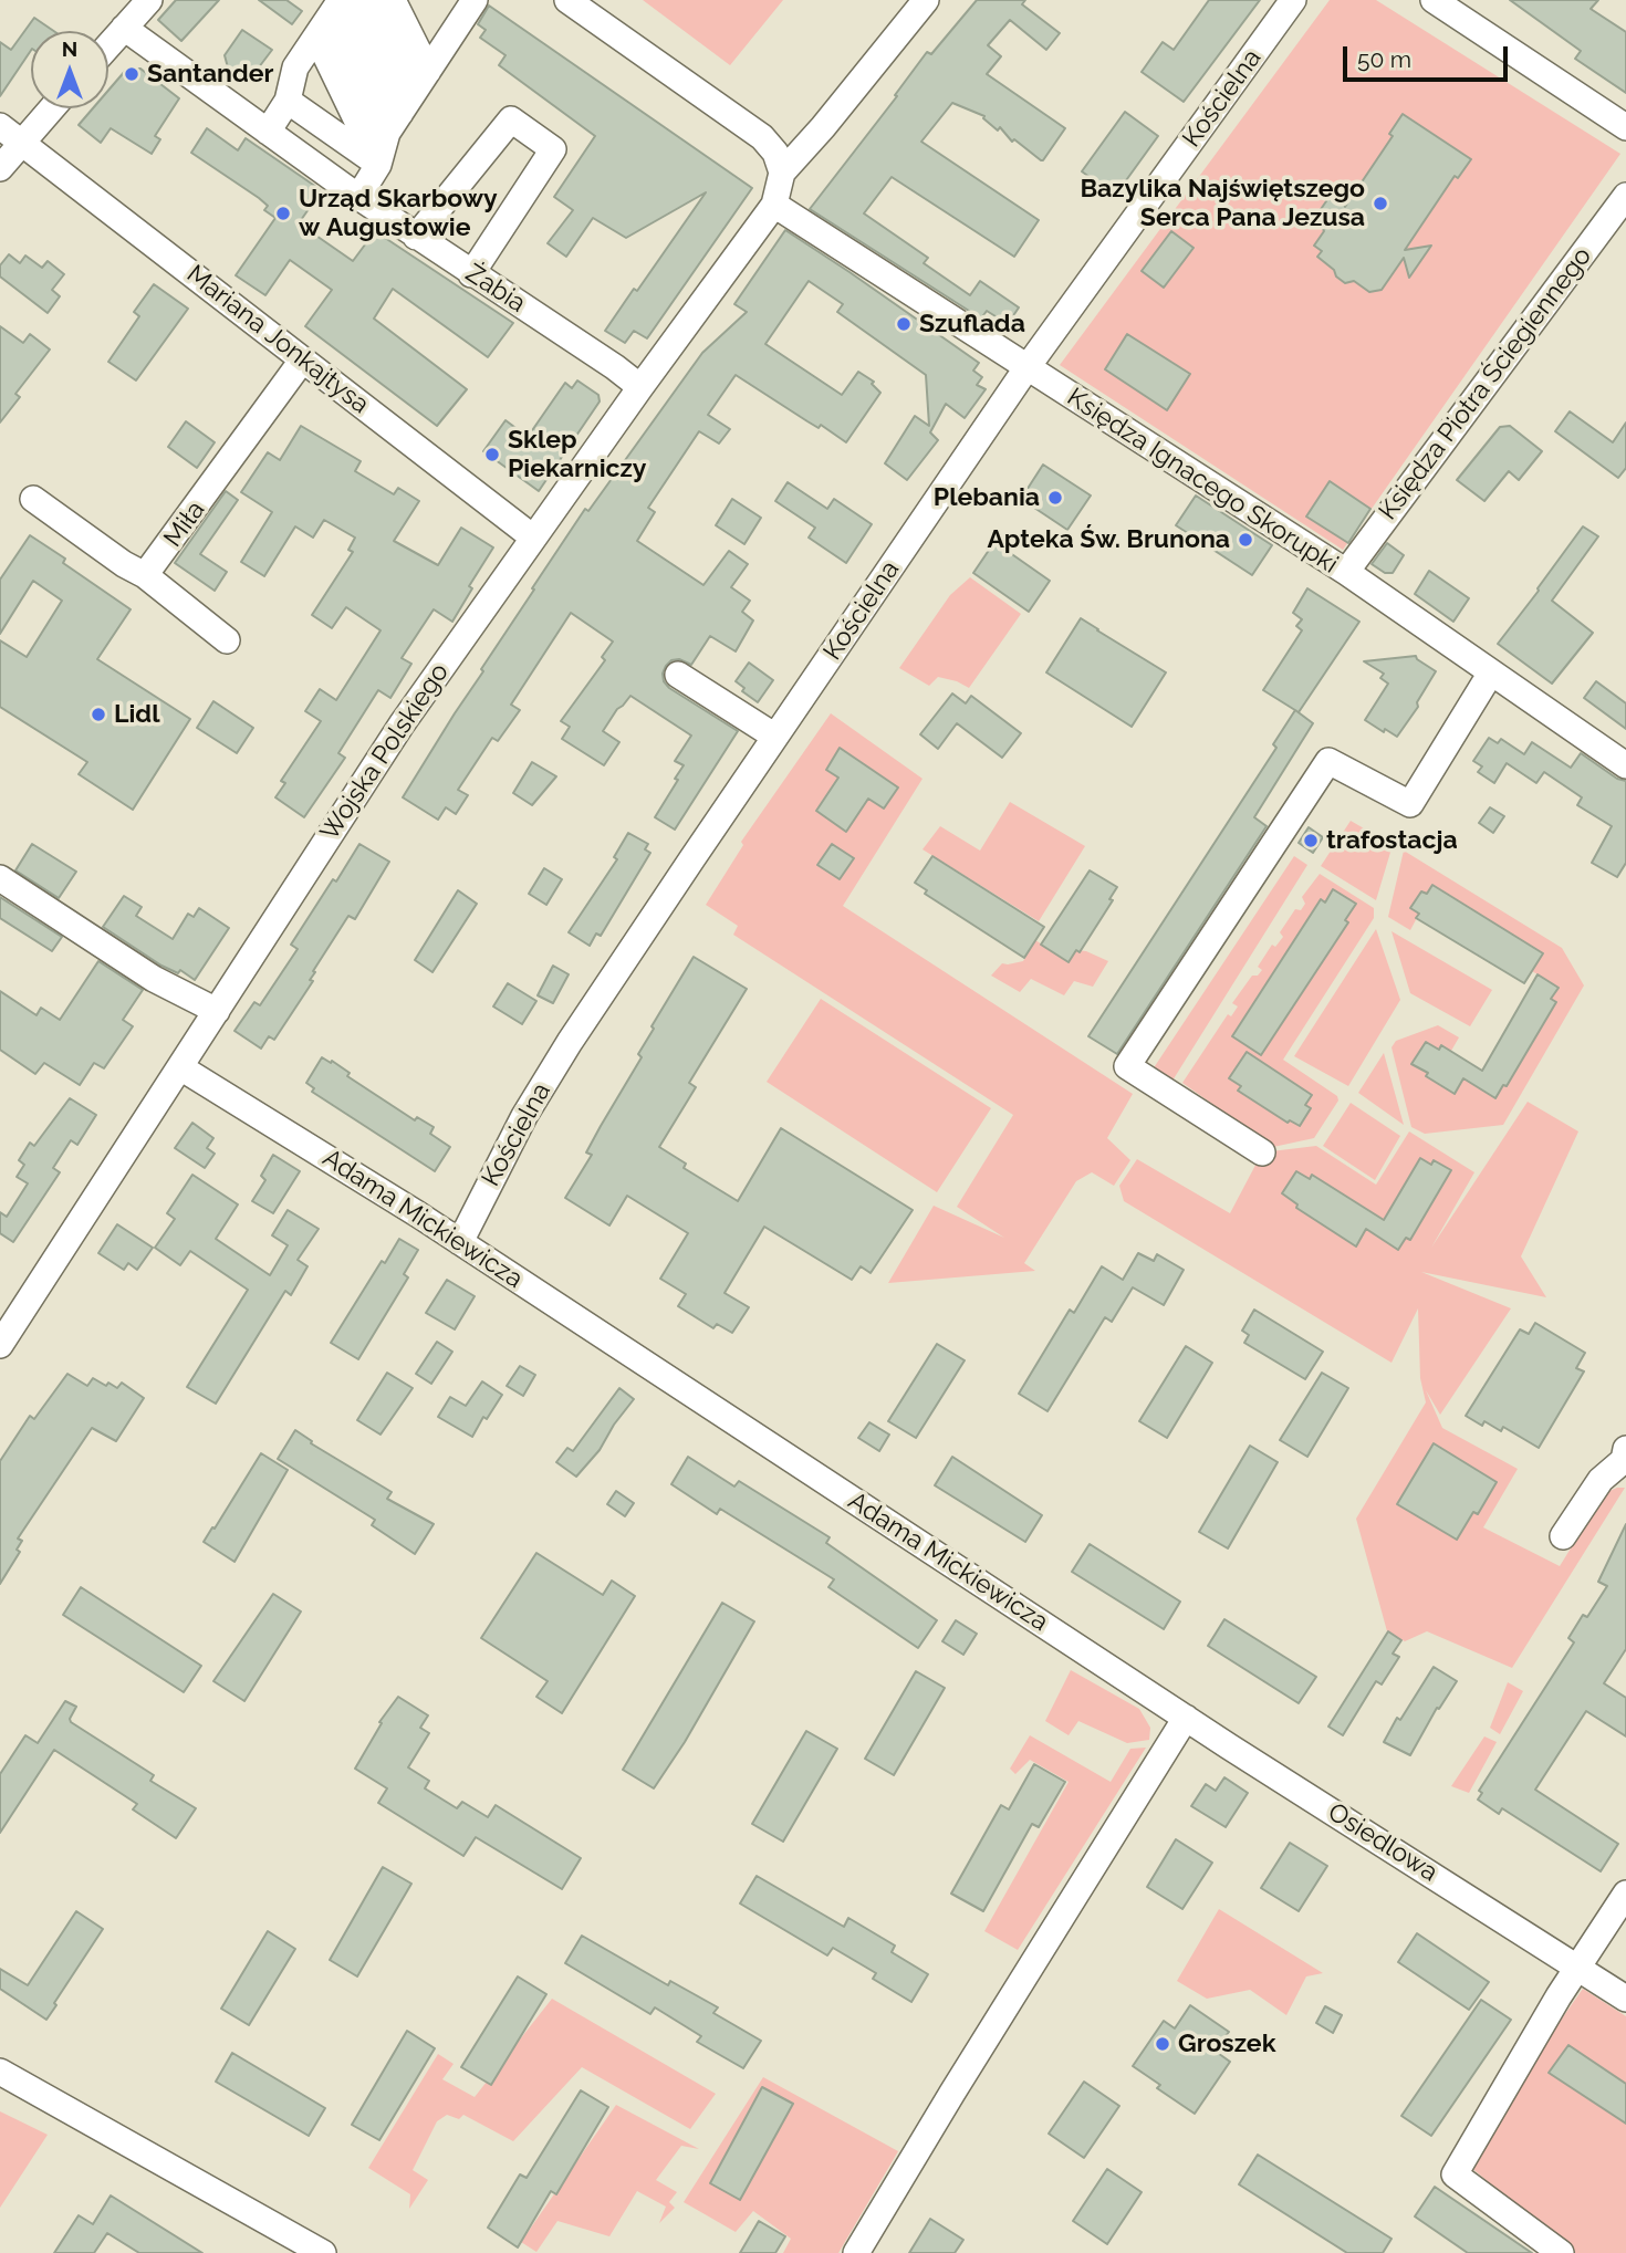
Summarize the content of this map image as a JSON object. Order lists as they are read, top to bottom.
{
  "streets": {
    "street": [
      "Kościelna",
      "Żabia",
      "Mariana Jonkajtysa",
      "Księdza Piotra Ściegiennego",
      "Księdza Ignacego Skorupki",
      "Miła",
      "Wojska Polskiego",
      "Adama Mickiewicza",
      "Osiedlowa"
    ]
  },
  "crossings": [
    ["Kościelna", "Księdza Ignacego Skorupki"],
    ["Kościelna", "Adama Mickiewicza"],
    ["Żabia", "Wojska Polskiego"],
    ["Mariana Jonkajtysa", "Miła"],
    ["Mariana Jonkajtysa", "Wojska Polskiego"],
    ["Księdza Piotra Ściegiennego", "Księdza Ignacego Skorupki"],
    ["Księdza Ignacego Skorupki", "Wojska Polskiego"],
    ["Wojska Polskiego", "Adama Mickiewicza"],
    ["Adama Mickiewicza", "Osiedlowa"]
  ],
  "places": [
    "Santander",
    "Bazylika Najświętszego Serca Pana Jezusa",
    "Urząd Skarbowy w Augustowie",
    "Szuflada",
    "Sklep Piekarniczy",
    "Plebania",
    "Apteka Św. Brunona",
    "Lidl",
    "trafostacja",
    "Groszek"
  ],
  "scale_bar": "50 m",
  "north": "top"
}
